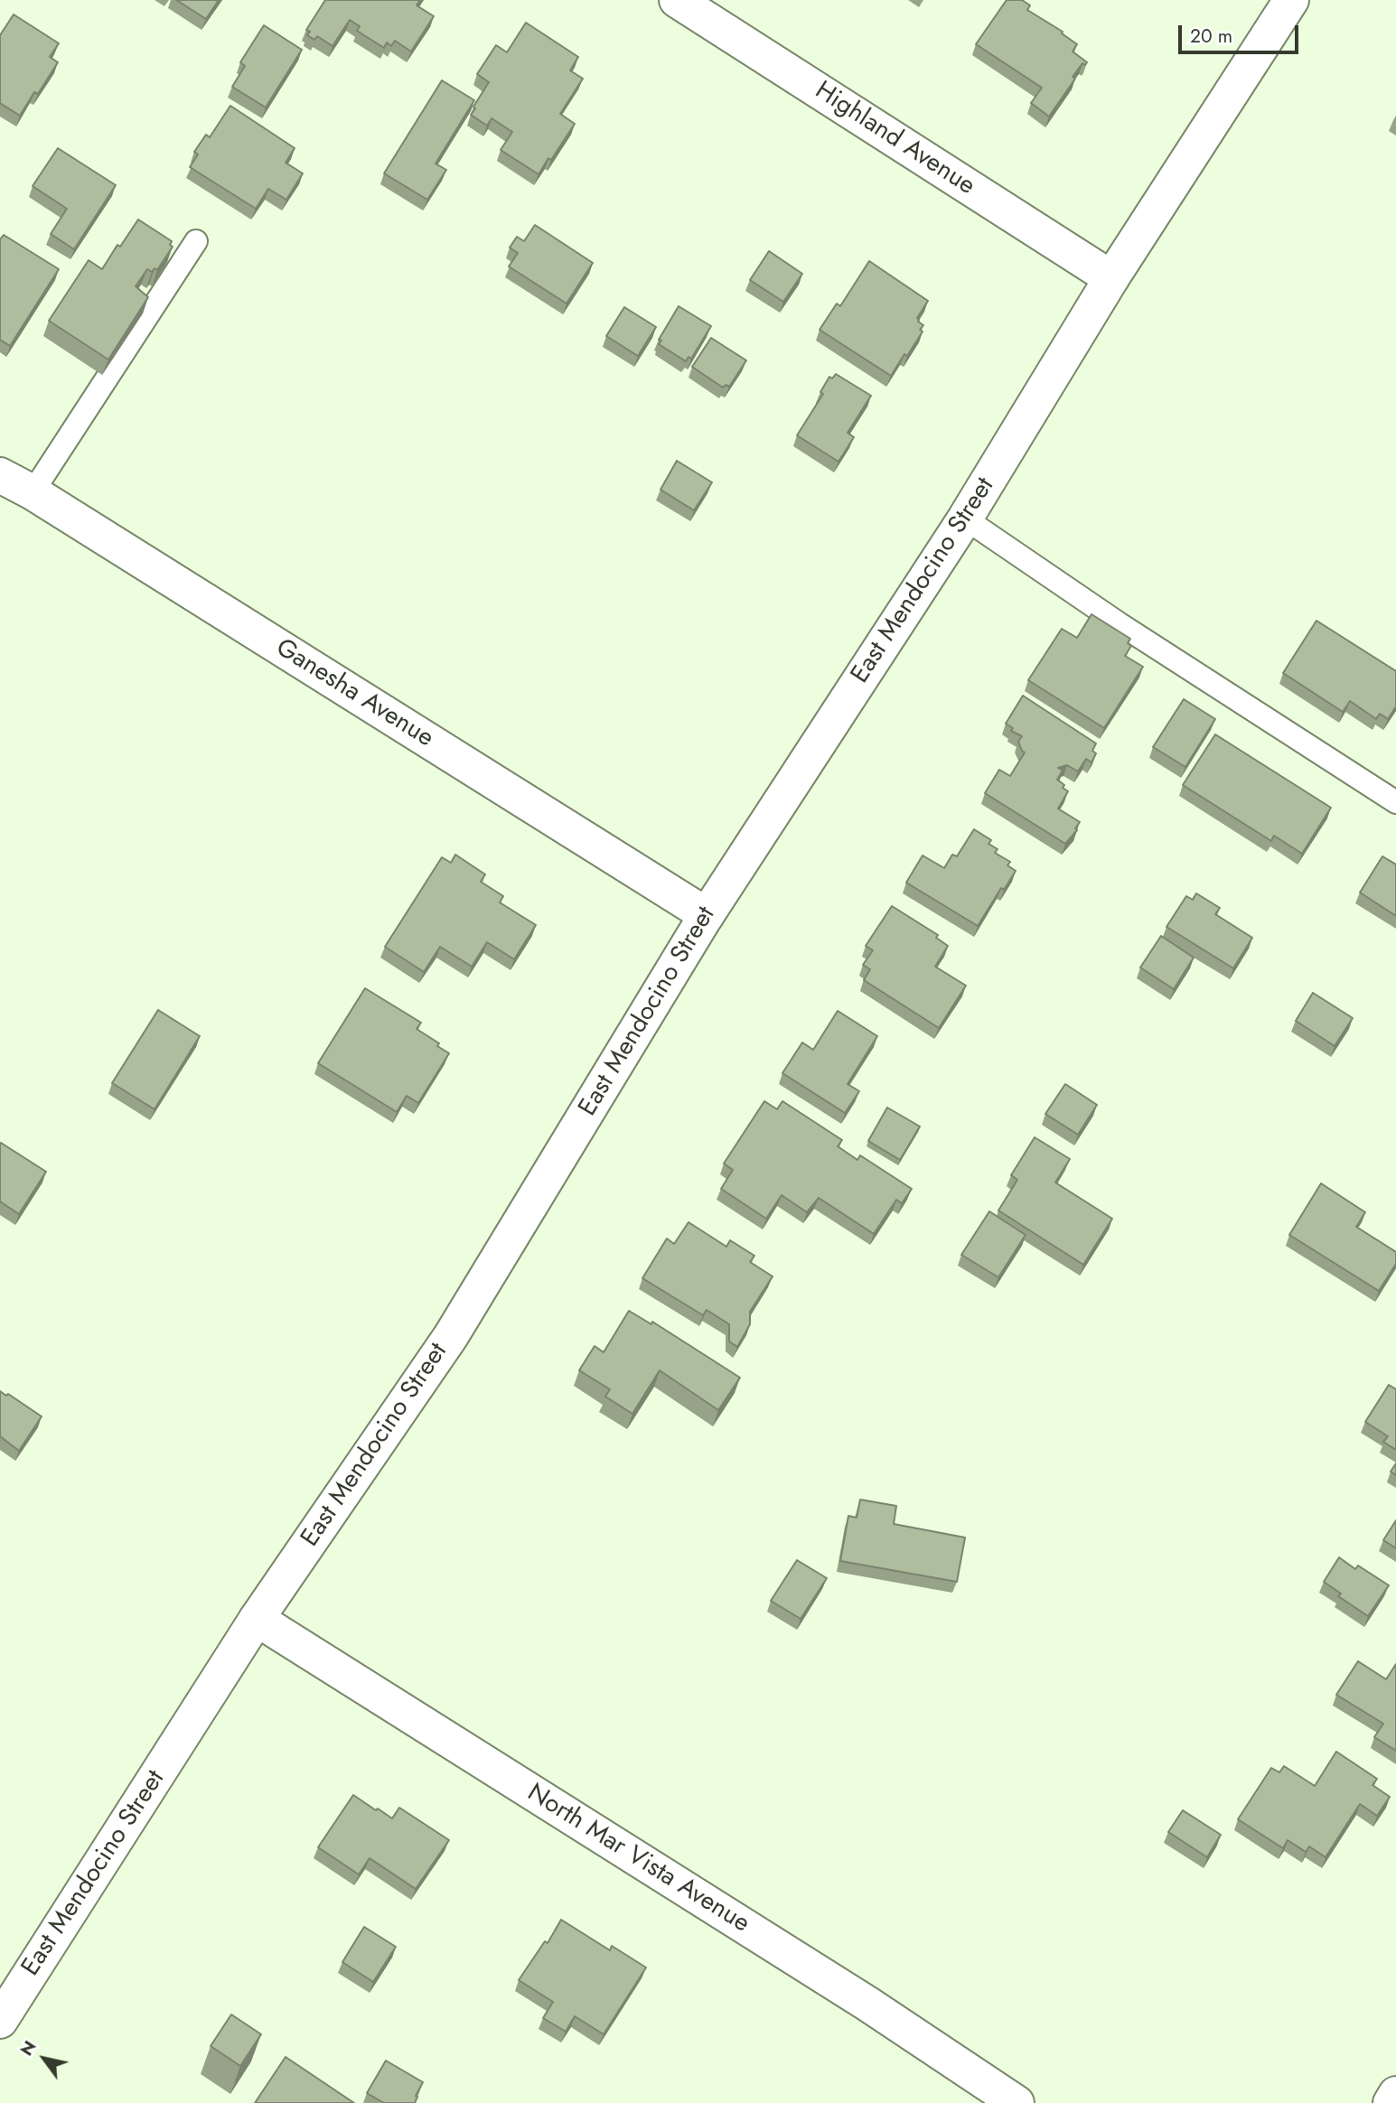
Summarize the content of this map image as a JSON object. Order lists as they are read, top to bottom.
{
  "streets": {
    "street": [
      "Highland Avenue",
      "East Mendocino Street",
      "Ganesha Avenue",
      "North Mar Vista Avenue"
    ]
  },
  "crossings": [
    ["Highland Avenue", "East Mendocino Street"],
    ["East Mendocino Street", "Ganesha Avenue"],
    ["East Mendocino Street", "North Mar Vista Avenue"]
  ],
  "scale_bar": "20 m",
  "north": "top left"
}
